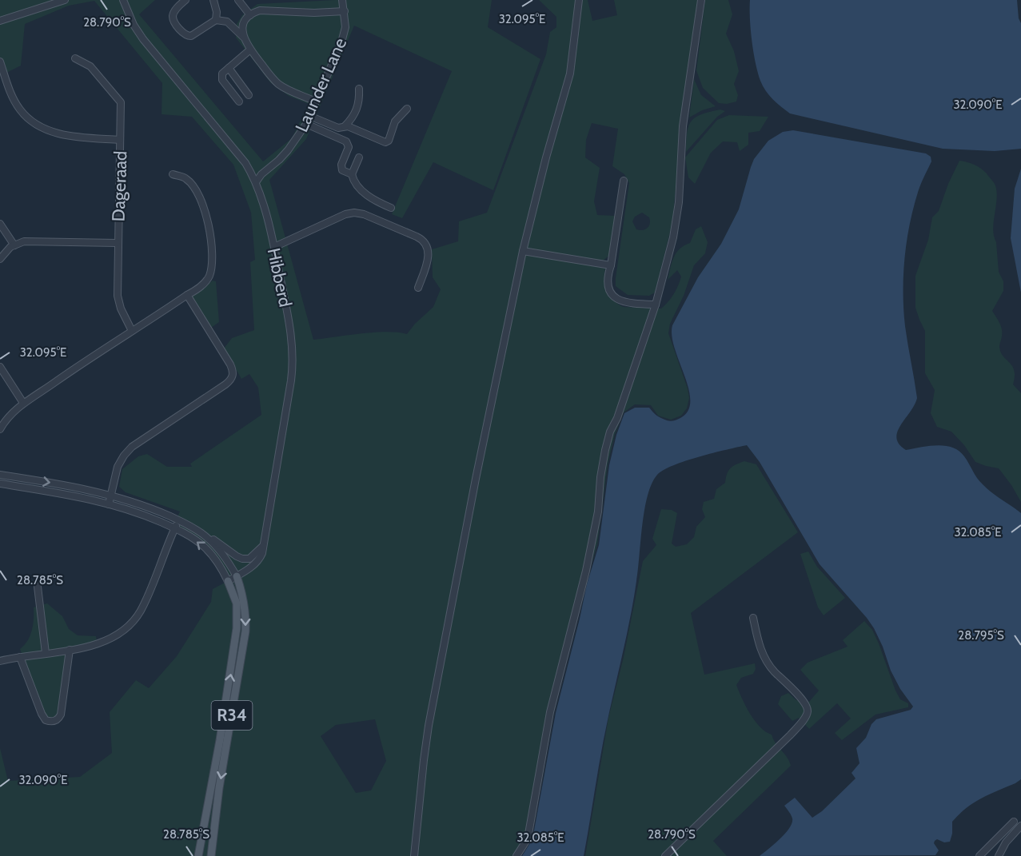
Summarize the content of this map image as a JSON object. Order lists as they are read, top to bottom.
{
  "streets": {
    "main road": ["R34"],
    "street": ["Launder Lane", "Dageraad", "Hibberd"]
  },
  "crossings": [
    ["Launder Lane", "Hibberd"],
    ["Hibberd", "R34"]
  ],
  "coordinates": [
    "32.095°E",
    "28.790°S",
    "32.090°E",
    "32.085°E",
    "28.785°S",
    "28.795°S"
  ]
}
